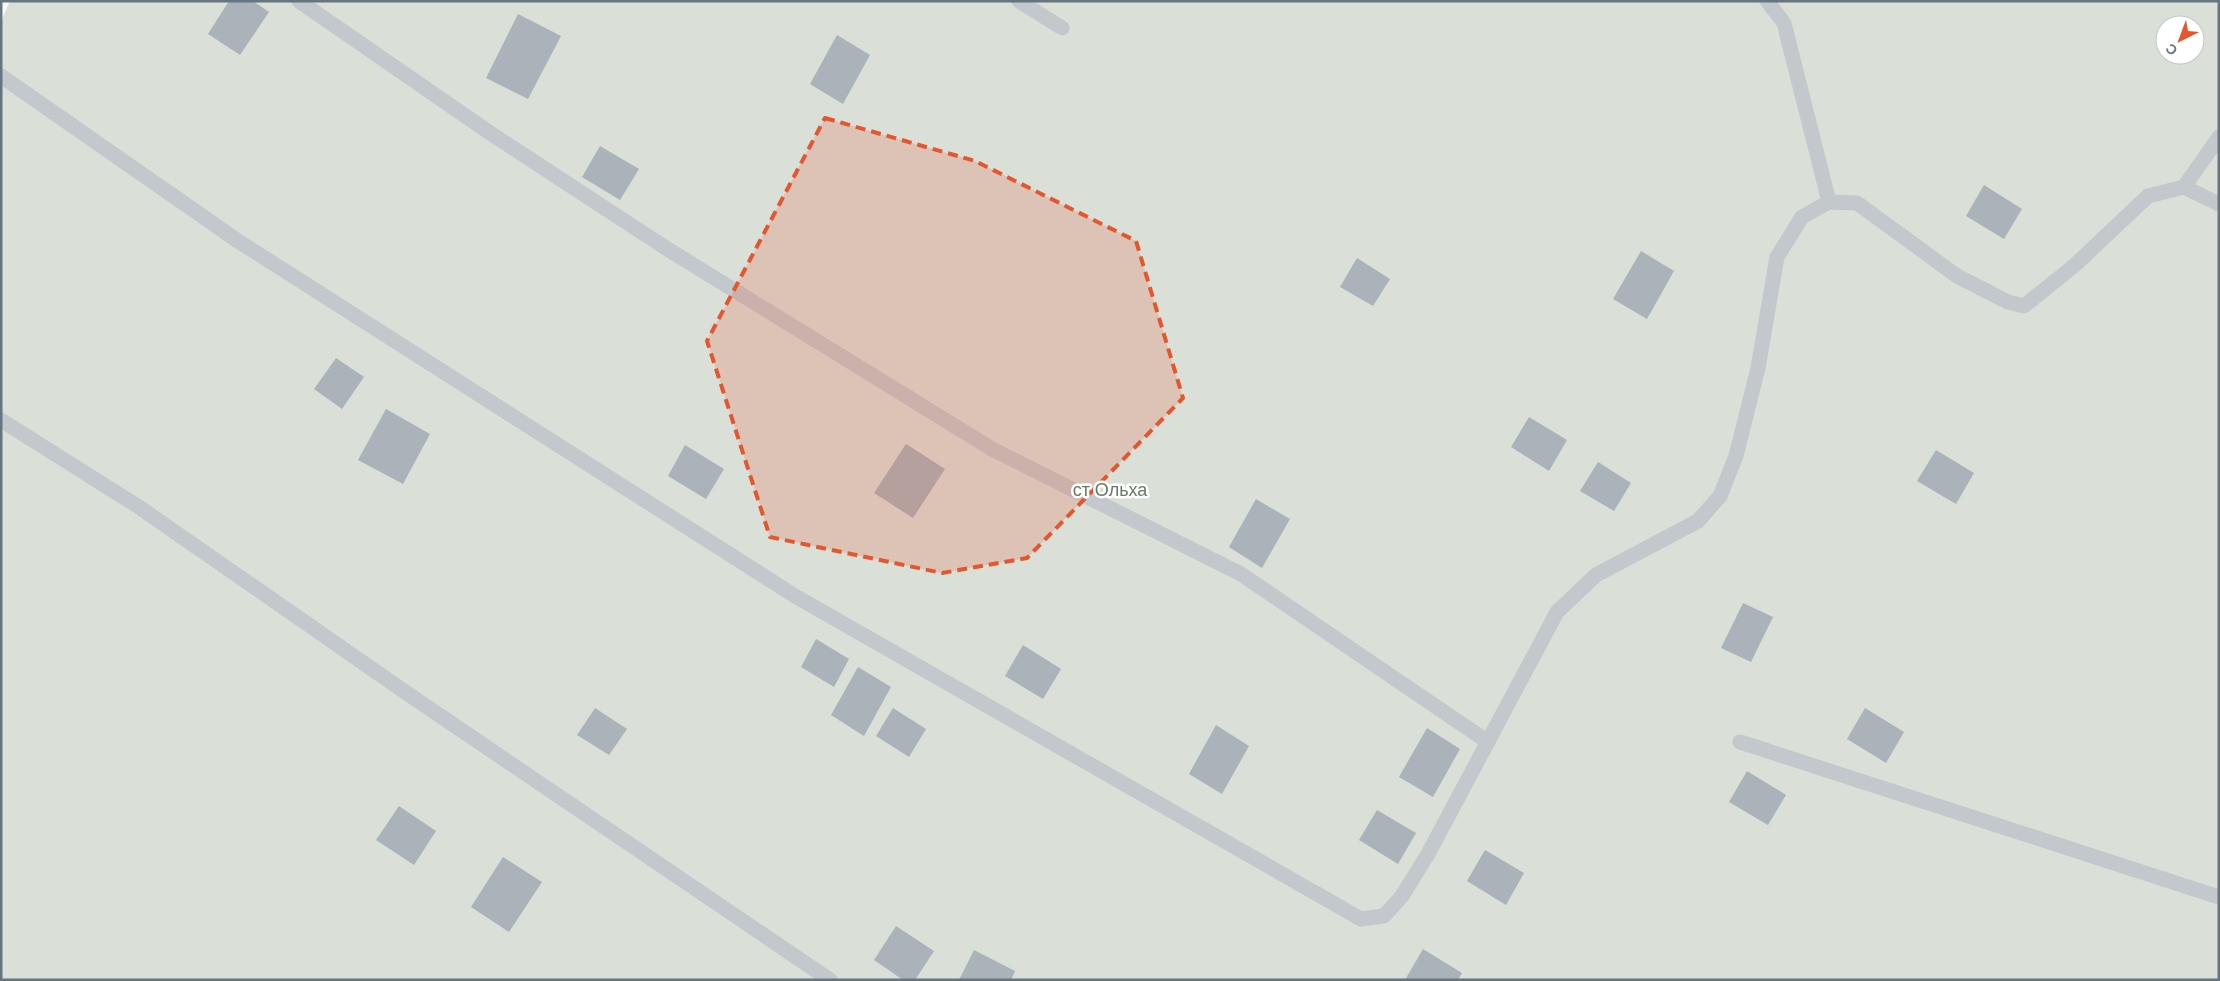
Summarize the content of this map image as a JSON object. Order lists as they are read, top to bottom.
{
  "parks": ["ст Ольха"],
  "north": "bottom left"
}
